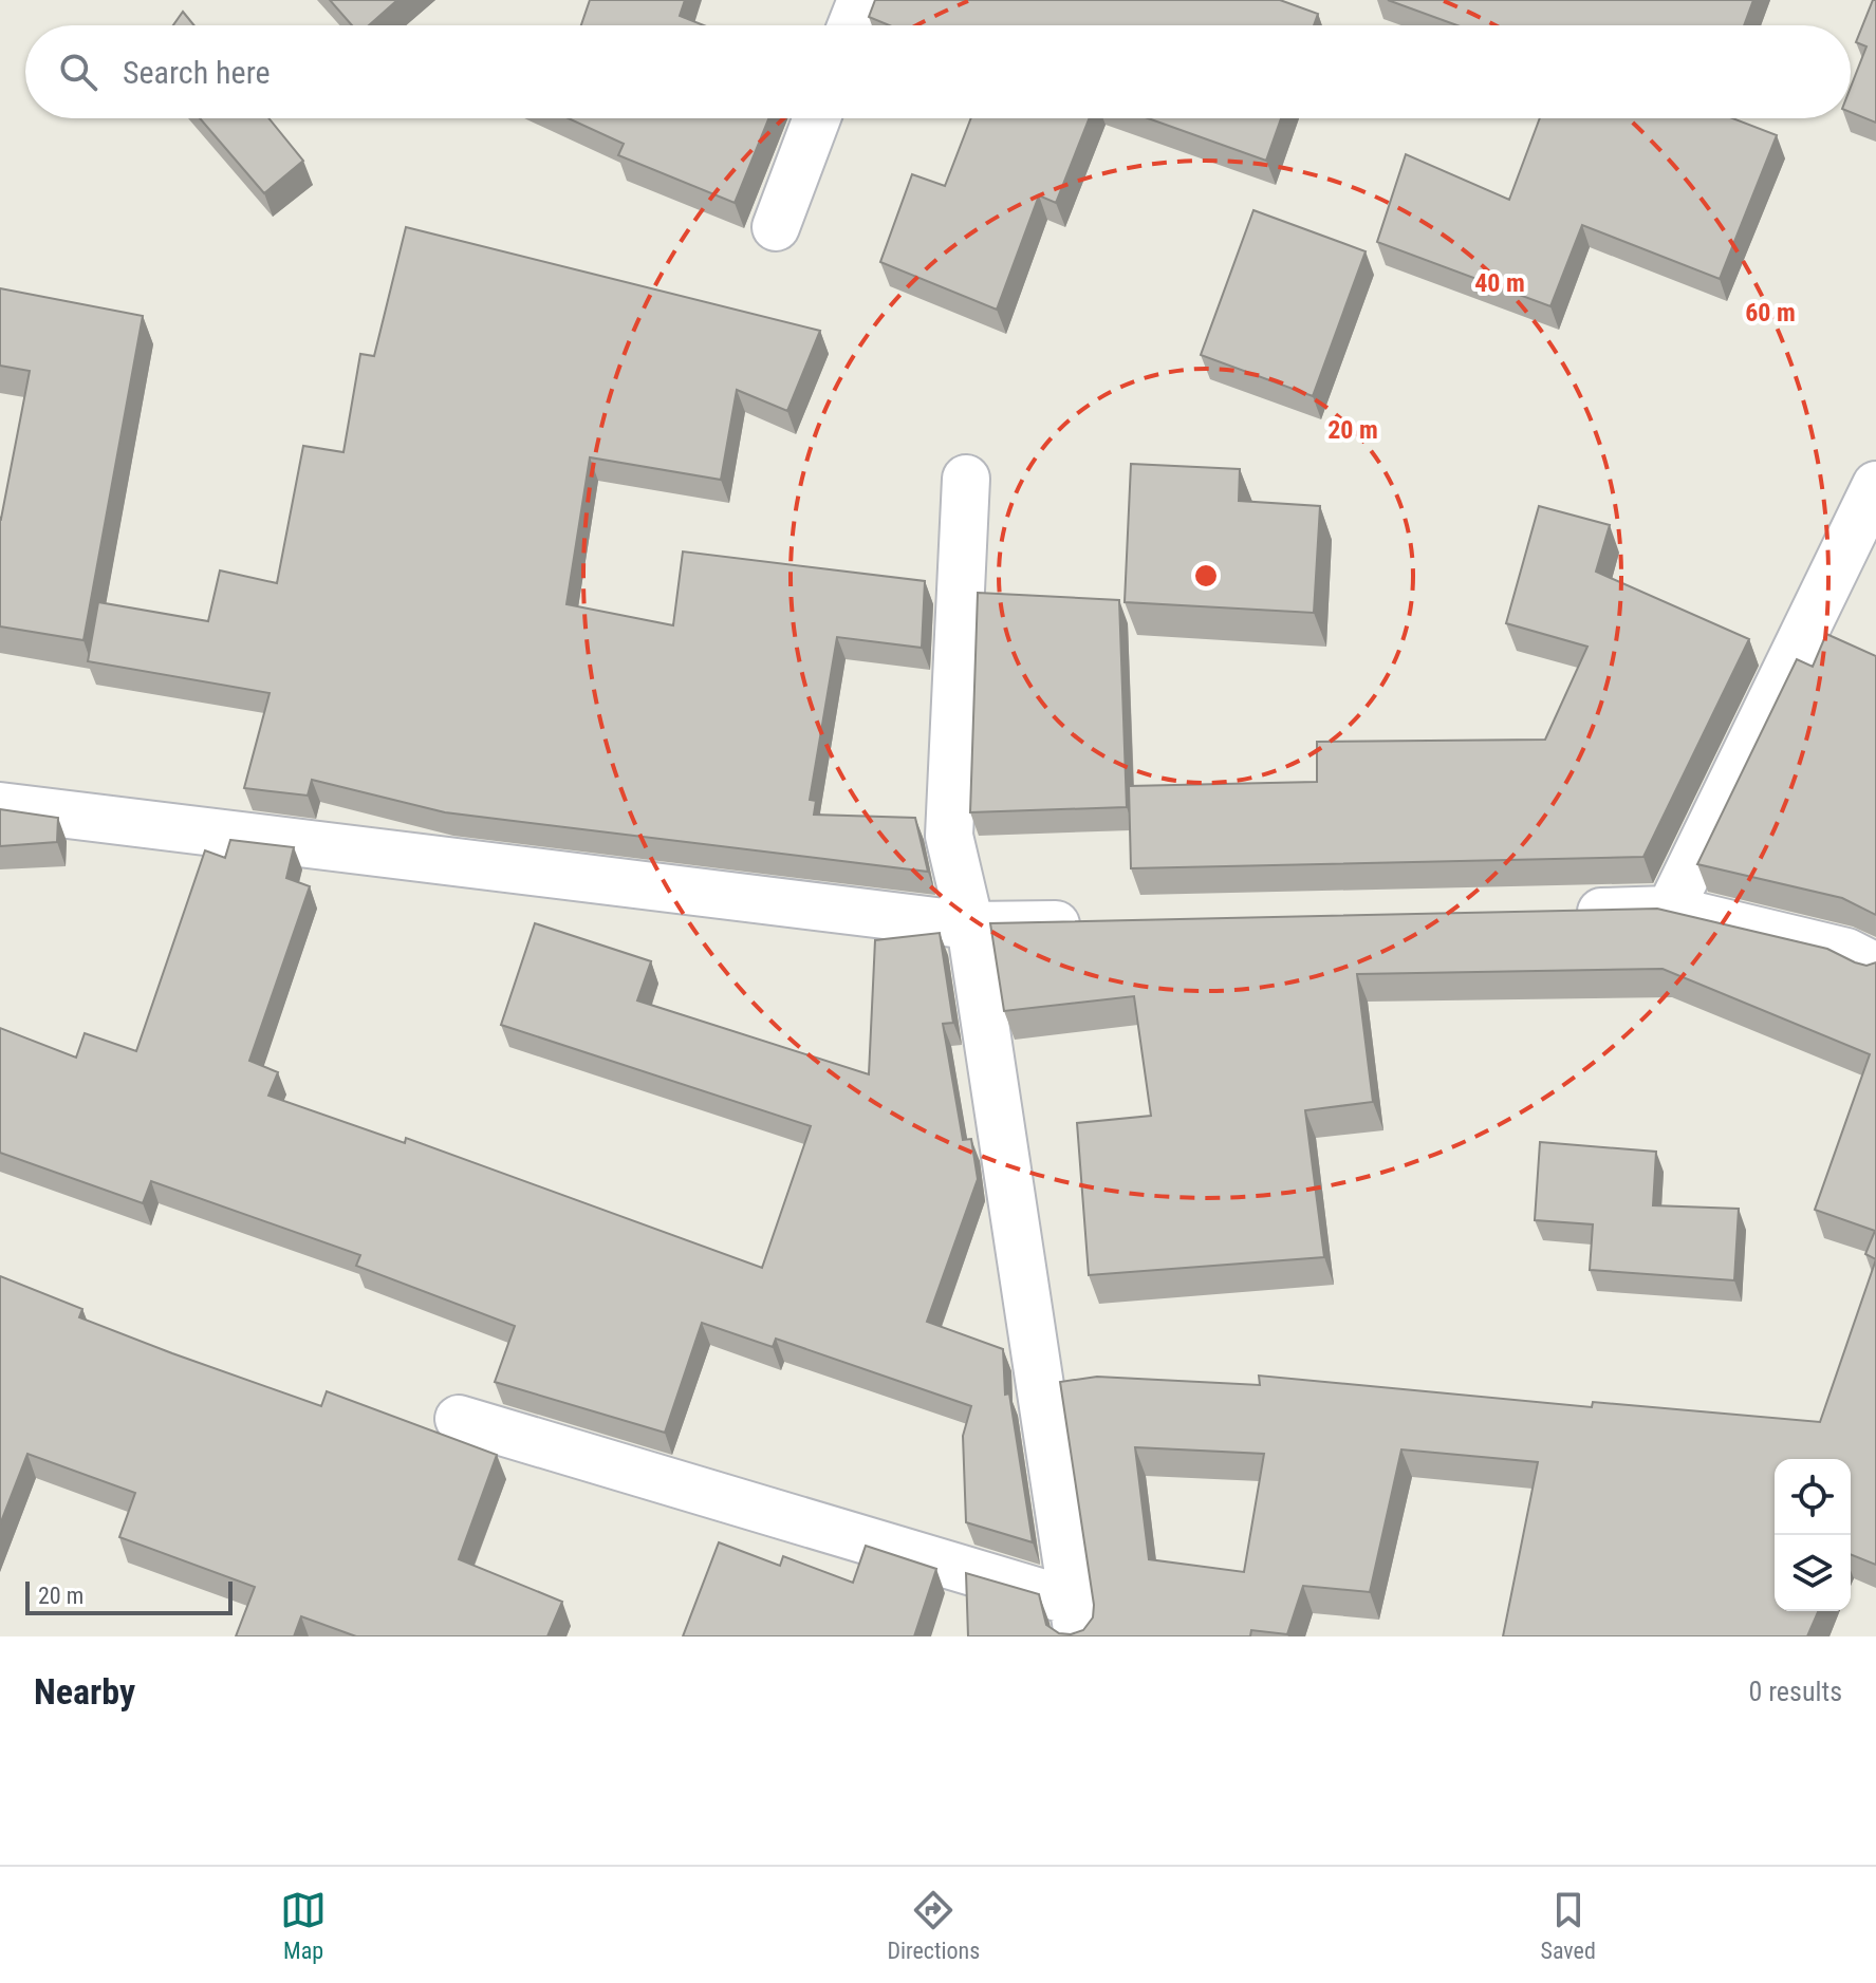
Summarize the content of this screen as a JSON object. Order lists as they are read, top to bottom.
{
  "scale_bar": "20 m",
  "page": {
    "search": "Search here",
    "scale": "20 m",
    "heading": ["Nearby", "0 results"],
    "nav": ["Map", "Directions", "Saved"]
  },
  "rings": ["40 m", "60 m", "20 m"]
}
